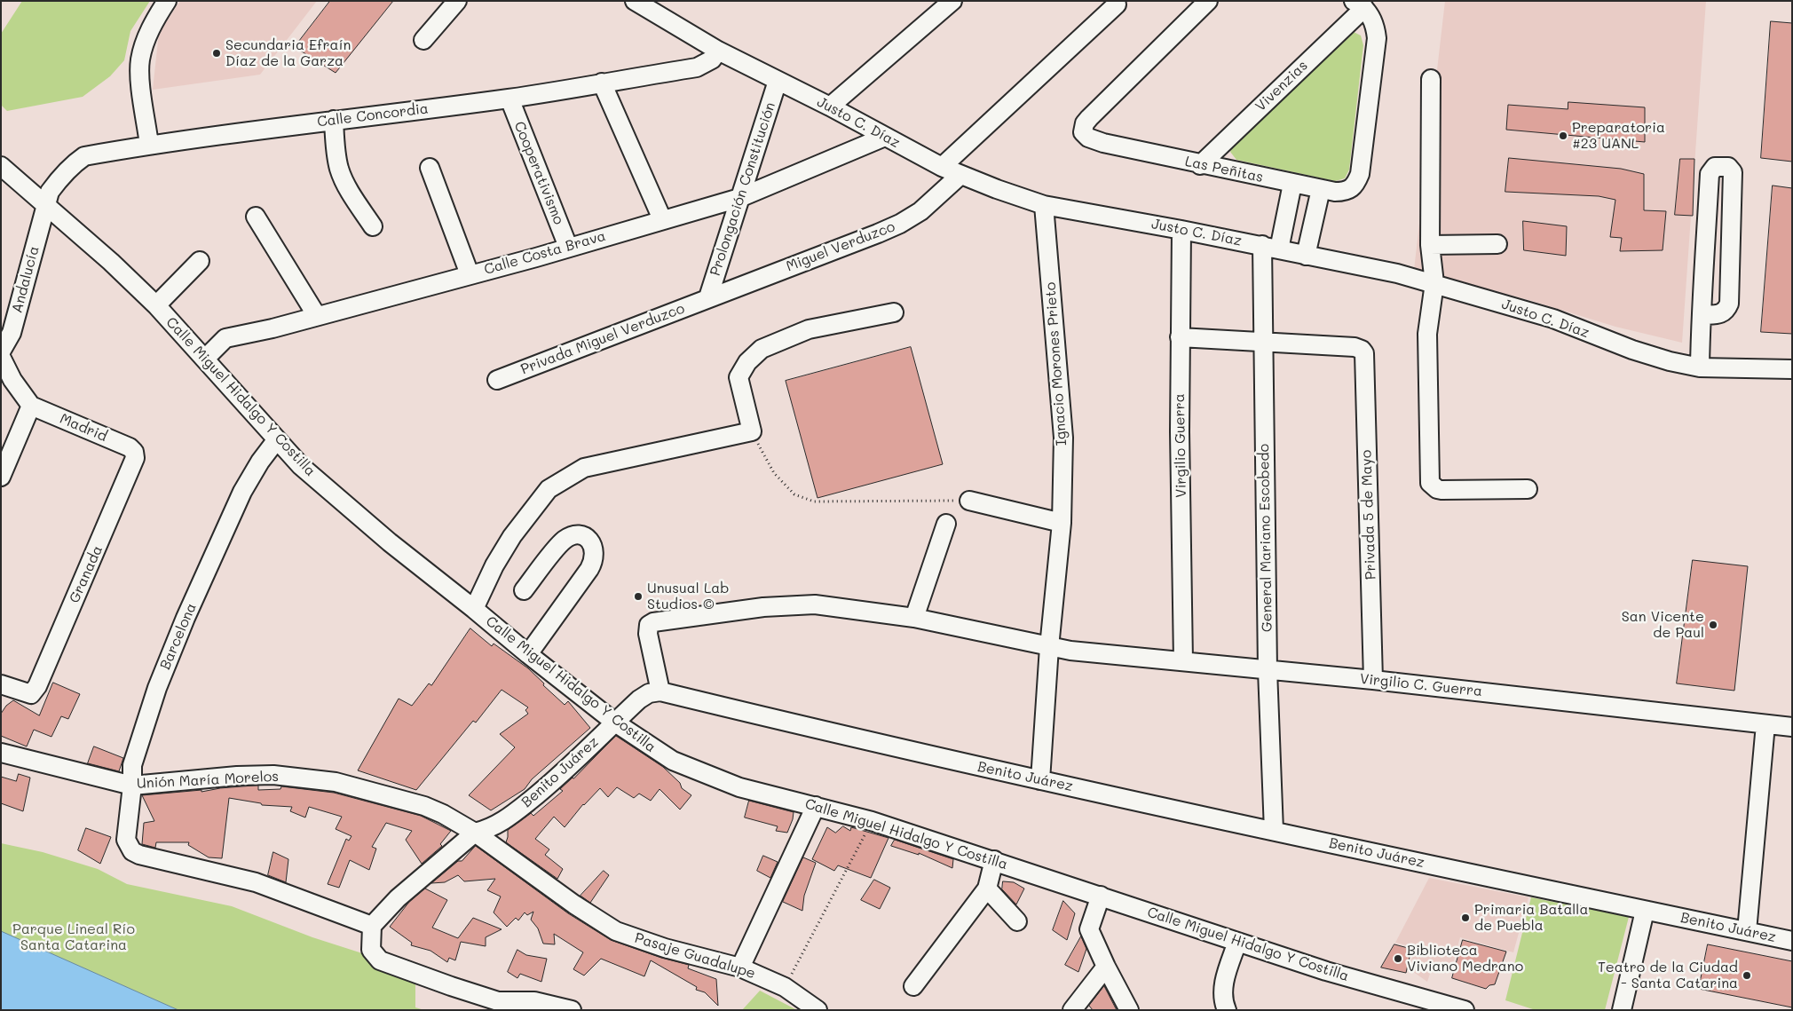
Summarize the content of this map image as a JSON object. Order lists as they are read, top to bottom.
{
  "streets": {
    "street": [
      "Vivenzias",
      "Calle Concordia",
      "Justo C. Díaz",
      "Las Peñitas",
      "Cooperativismo",
      "Prolongación Constitución",
      "Miguel Verduzco",
      "Calle Costa Brava",
      "Andalucía",
      "Privada Miguel Verduzco",
      "Ignacio Morones Prieto",
      "Calle Miguel Hidalgo Y Costilla",
      "Madrid",
      "Virgilio Guerra",
      "Privada 5 de Mayo",
      "General Mariano Escobedo",
      "Granada",
      "Barcelona",
      "Virgilio C. Guerra",
      "Benito Juárez",
      "Unión María Morelos",
      "Pasaje Guadalupe"
    ]
  },
  "crossings": [
    ["Vivenzias", "Las Peñitas"],
    ["Calle Concordia", "Justo C. Díaz"],
    ["Calle Concordia", "Cooperativismo"],
    ["Calle Concordia", "Andalucía"],
    ["Calle Concordia", "Calle Miguel Hidalgo Y Costilla"],
    ["Justo C. Díaz", "Prolongación Constitución"],
    ["Justo C. Díaz", "Miguel Verduzco"],
    ["Justo C. Díaz", "Calle Costa Brava"],
    ["Justo C. Díaz", "Ignacio Morones Prieto"],
    ["Justo C. Díaz", "Virgilio Guerra"],
    ["Justo C. Díaz", "General Mariano Escobedo"],
    ["Las Peñitas", "General Mariano Escobedo"],
    ["Cooperativismo", "Calle Costa Brava"],
    ["Prolongación Constitución", "Miguel Verduzco"],
    ["Prolongación Constitución", "Calle Costa Brava"],
    ["Prolongación Constitución", "Privada Miguel Verduzco"],
    ["Miguel Verduzco", "Privada Miguel Verduzco"],
    ["Calle Costa Brava", "Calle Miguel Hidalgo Y Costilla"],
    ["Andalucía", "Calle Miguel Hidalgo Y Costilla"],
    ["Ignacio Morones Prieto", "Virgilio C. Guerra"],
    ["Ignacio Morones Prieto", "Benito Juárez"],
    ["Calle Miguel Hidalgo Y Costilla", "Barcelona"],
    ["Calle Miguel Hidalgo Y Costilla", "Benito Juárez"],
    ["Madrid", "Granada"],
    ["Virgilio Guerra", "Virgilio C. Guerra"],
    ["Privada 5 de Mayo", "General Mariano Escobedo"],
    ["Privada 5 de Mayo", "Virgilio C. Guerra"],
    ["General Mariano Escobedo", "Virgilio C. Guerra"],
    ["General Mariano Escobedo", "Benito Juárez"],
    ["Barcelona", "Benito Juárez"],
    ["Barcelona", "Unión María Morelos"],
    ["Benito Juárez", "Unión María Morelos"],
    ["Unión María Morelos", "Pasaje Guadalupe"]
  ],
  "parks": ["Parque Lineal Río Santa Catarina"],
  "places": [
    "Secundaria Efraín Díaz de la Garza",
    "Preparatoria #23 UANL",
    "Unusual Lab Studios ©",
    "San Vicente de Paul",
    "Primaria Batalla de Puebla",
    "Biblioteca Viviano Medrano",
    "Teatro de la Ciudad - Santa Catarina"
  ]
}
